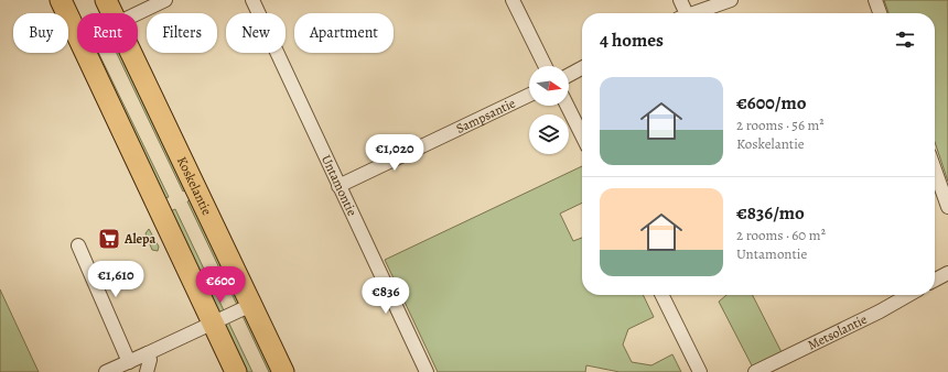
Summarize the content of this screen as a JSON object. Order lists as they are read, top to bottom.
{
  "streets": {
    "main road": ["Koskelantie"],
    "street": ["Sampsantie", "Untamontie", "Metsolantie"]
  },
  "crossings": [
    ["Sampsantie", "Untamontie"]
  ],
  "places": {
    "supermarket": ["Alepa"]
  },
  "north": "right",
  "page": {
    "chip": [
      "Buy",
      "Rent",
      "Filters",
      "New",
      "Apartment"
    ],
    "heading": "4 homes",
    "list": [
      {
        "name": "€600/mo",
        "note": "2 rooms · 56 m² · Koskelantie"
      },
      {
        "name": "€836/mo",
        "note": "2 rooms · 60 m² · Untamontie"
      }
    ],
    "price": [
      "€1,020",
      "€1,610",
      "€600",
      "€836"
    ]
  }
}
